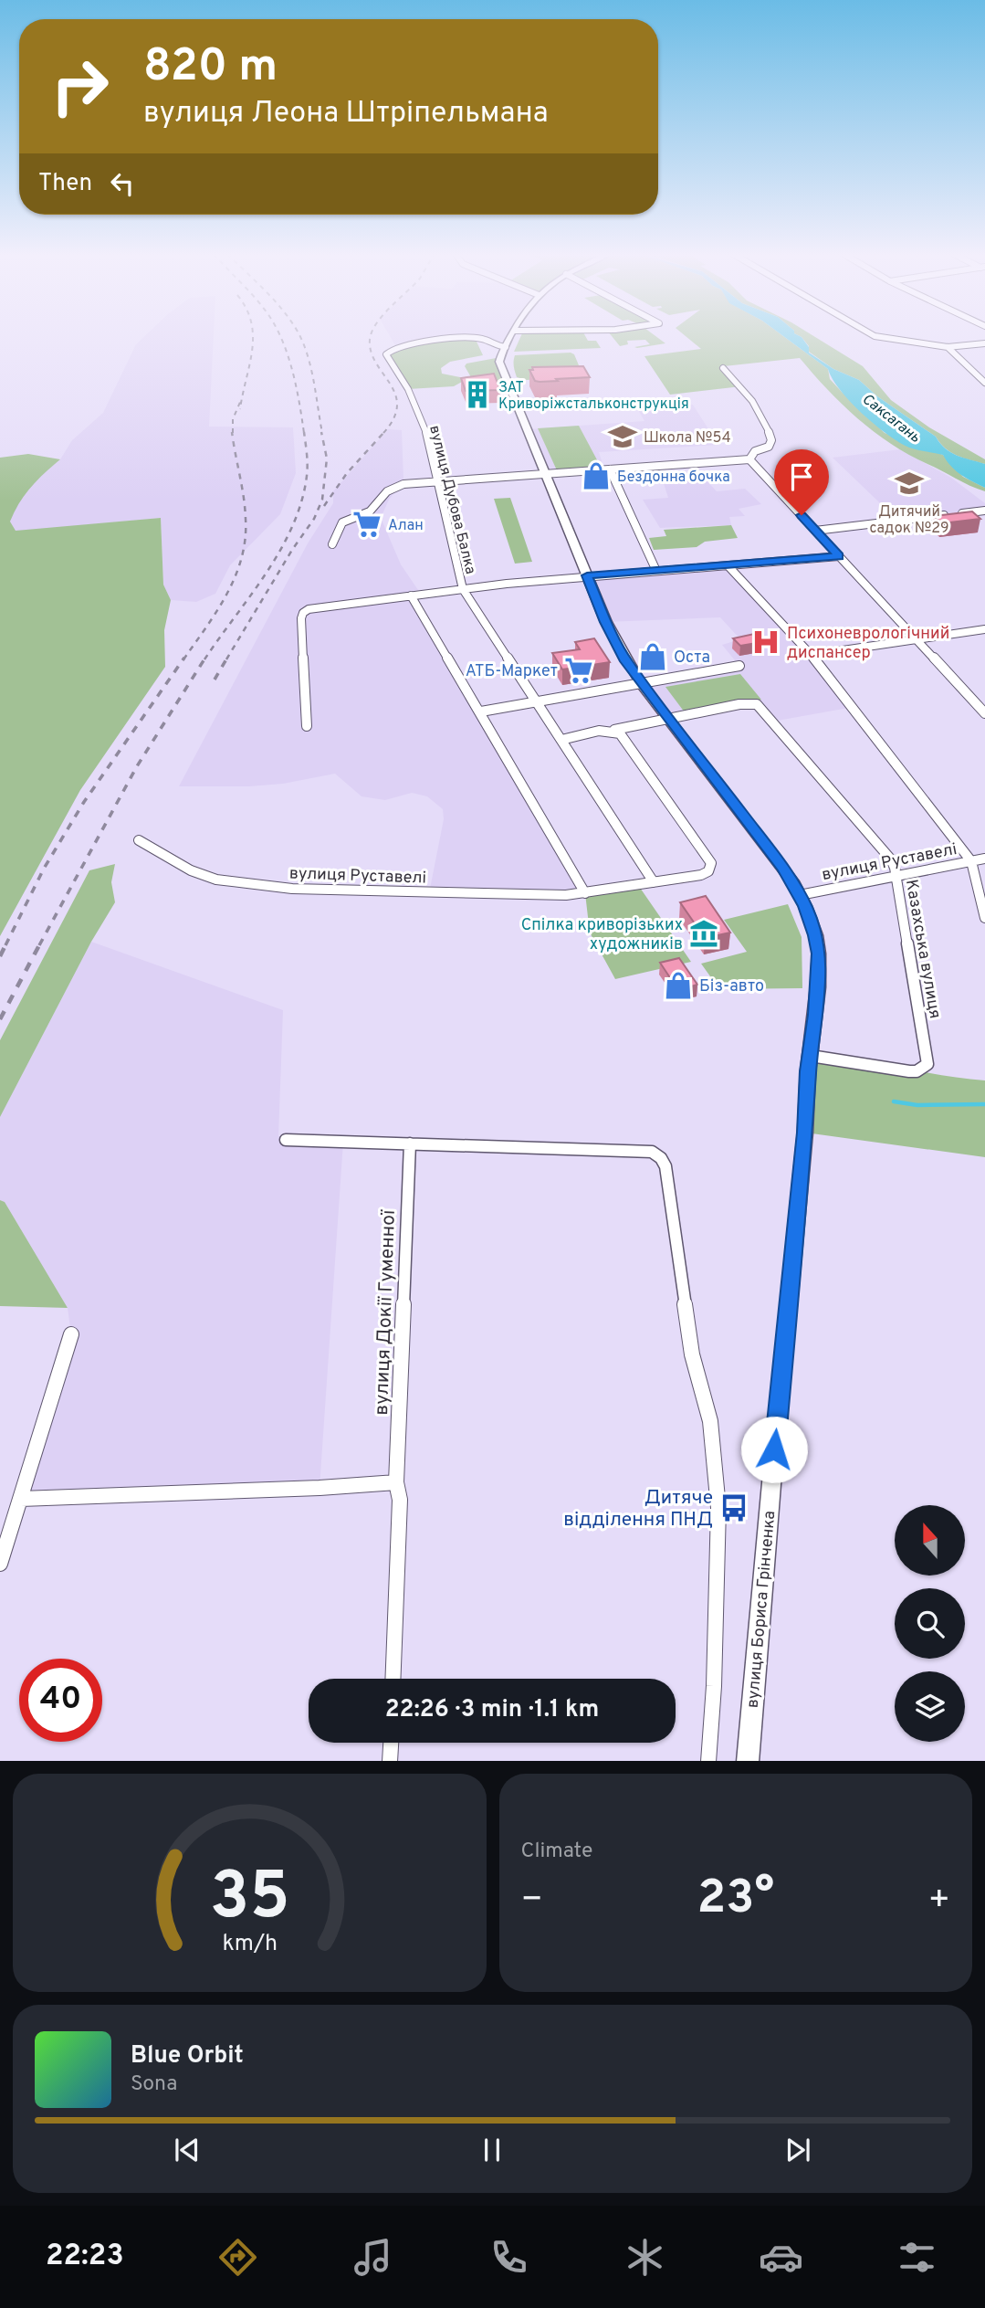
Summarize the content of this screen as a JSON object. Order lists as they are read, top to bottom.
{
  "streets": {
    "street": [
      "вулиця Дубова Балка",
      "вулиця Руставелі",
      "Казахська вулиця",
      "вулиця Докії Гуменної",
      "вулиця Бориса Грінченка"
    ]
  },
  "crossings": [
    ["вулиця Дубова Балка", "вулиця Руставелі"],
    ["вулиця Дубова Балка", "вулиця Бориса Грінченка"],
    ["вулиця Руставелі", "Казахська вулиця"],
    ["вулиця Руставелі", "вулиця Бориса Грінченка"],
    ["Казахська вулиця", "вулиця Бориса Грінченка"]
  ],
  "water": ["Саксагань"],
  "places": {
    "building": ["ЗАТ Криворіжстальконструкція"],
    "school or university": ["Школа №54", "Дитячий садок №29"],
    "shop": ["Бездонна бочка", "Оста", "Біз-авто"],
    "supermarket": ["Алан", "АТБ-Маркет"],
    "hospital": ["Психоневрологічний диспансер"],
    "museum": ["Спілка криворізьких художників"],
    "bus stop": ["Дитяче відділення ПНД"]
  },
  "north": "top",
  "page": {
    "turn": ["820 m", "вулиця Леона Штріпельмана"],
    "then": "Then",
    "limit": "40",
    "trip": "22:26 · 3 min · 1.1 km",
    "tile": "Climate",
    "heat": ["−", "23°", "+"],
    "song": ["Blue Orbit", "Sona"],
    "tabs": "22:23",
    "gauge": ["35", "km/h"]
  }
}
